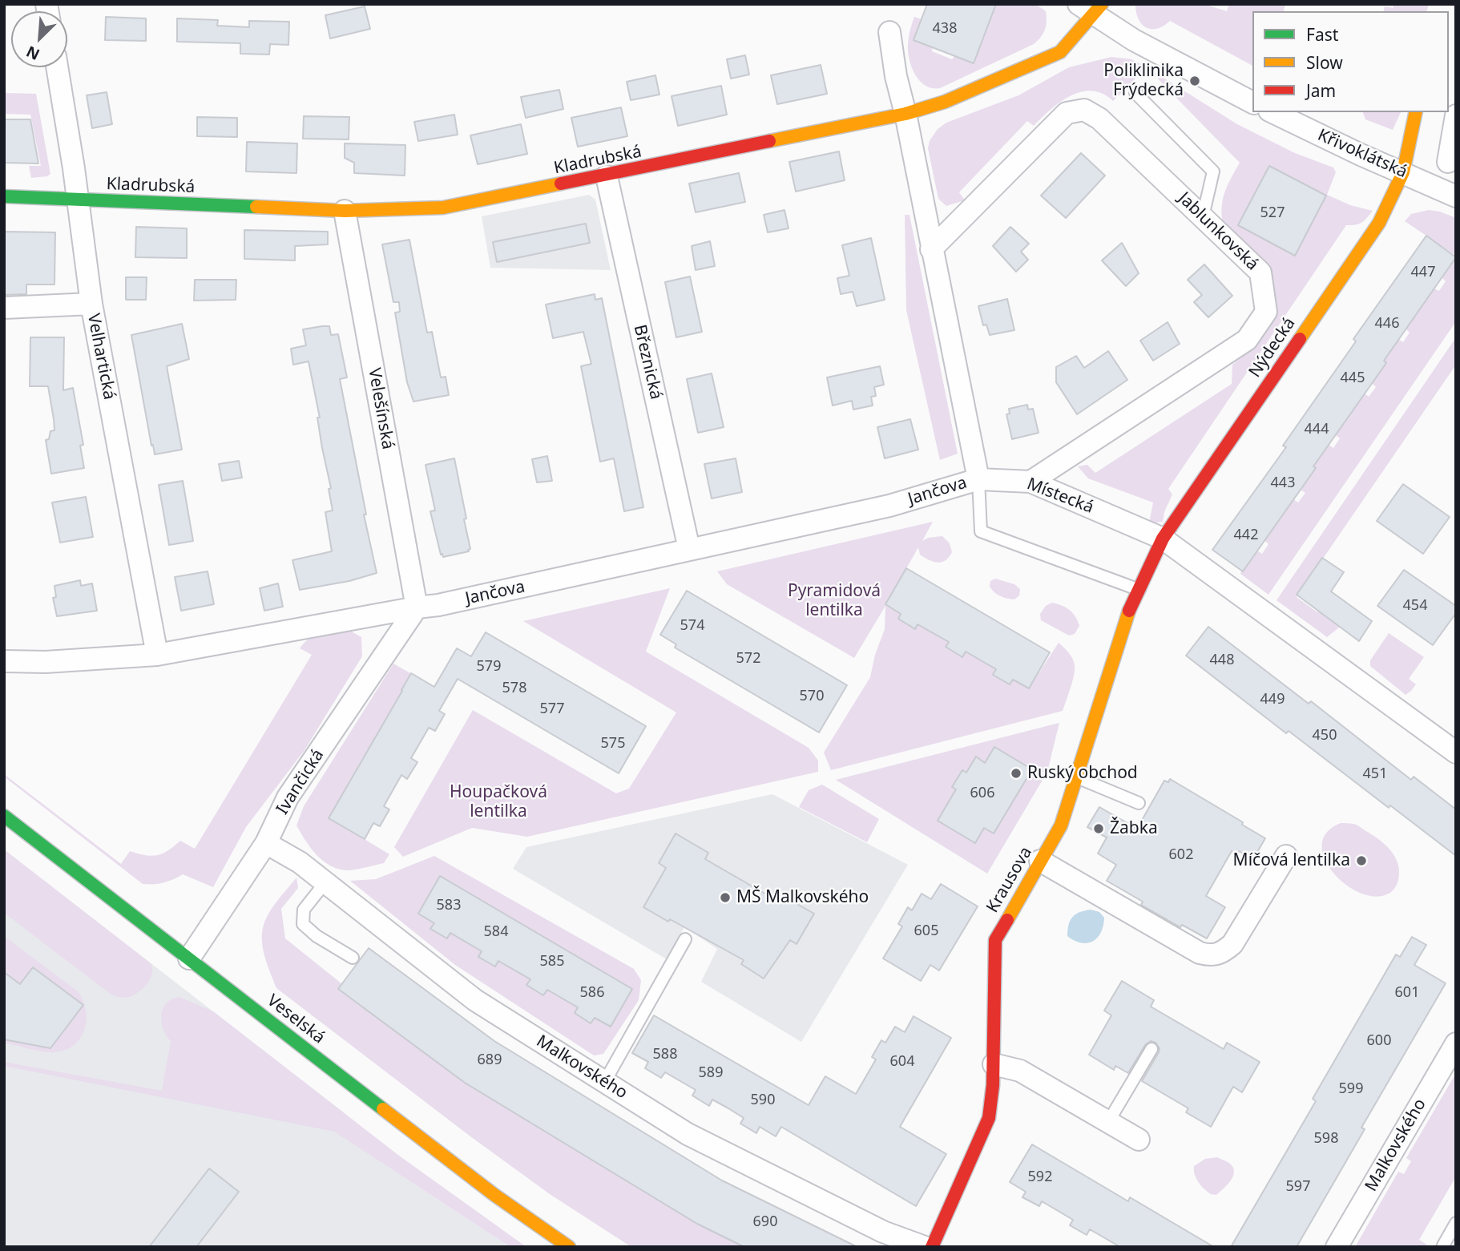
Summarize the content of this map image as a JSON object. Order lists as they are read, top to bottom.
{
  "streets": {
    "street": [
      "Křivoklátská",
      "Kladrubská",
      "Jablunkovská",
      "Nýdecká",
      "Velhartická",
      "Březnická",
      "Velešínská",
      "Jančova",
      "Místecká",
      "Ivančická",
      "Krausova",
      "Veselská",
      "Malkovského"
    ]
  },
  "crossings": [
    ["Křivoklátská", "Nýdecká"],
    ["Kladrubská", "Velhartická"],
    ["Kladrubská", "Březnická"],
    ["Kladrubská", "Velešínská"],
    ["Jablunkovská", "Místecká"],
    ["Nýdecká", "Místecká"],
    ["Nýdecká", "Krausova"],
    ["Velhartická", "Jančova"],
    ["Březnická", "Jančova"],
    ["Velešínská", "Jančova"],
    ["Velešínská", "Ivančická"],
    ["Jančova", "Místecká"],
    ["Jančova", "Ivančická"],
    ["Místecká", "Krausova"],
    ["Ivančická", "Veselská"],
    ["Ivančická", "Malkovského"]
  ],
  "parks": ["Pyramidová lentilka", "Houpačková lentilka"],
  "places": [
    "Poliklinika Frýdecká",
    "Ruský obchod",
    "Žabka",
    "Míčová lentilka",
    "MŠ Malkovského"
  ],
  "house_numbers": [
    "438",
    "527",
    "447",
    "446",
    "445",
    "444",
    "443",
    "442",
    "454",
    "574",
    "572",
    "448",
    "579",
    "578",
    "570",
    "449",
    "577",
    "450",
    "575",
    "451",
    "606",
    "602",
    "583",
    "605",
    "584",
    "585",
    "586",
    "601",
    "600",
    "588",
    "689",
    "604",
    "589",
    "599",
    "590",
    "598",
    "592",
    "597",
    "690"
  ],
  "legend": ["Fast", "Slow", "Jam"],
  "north": "bottom left"
}
